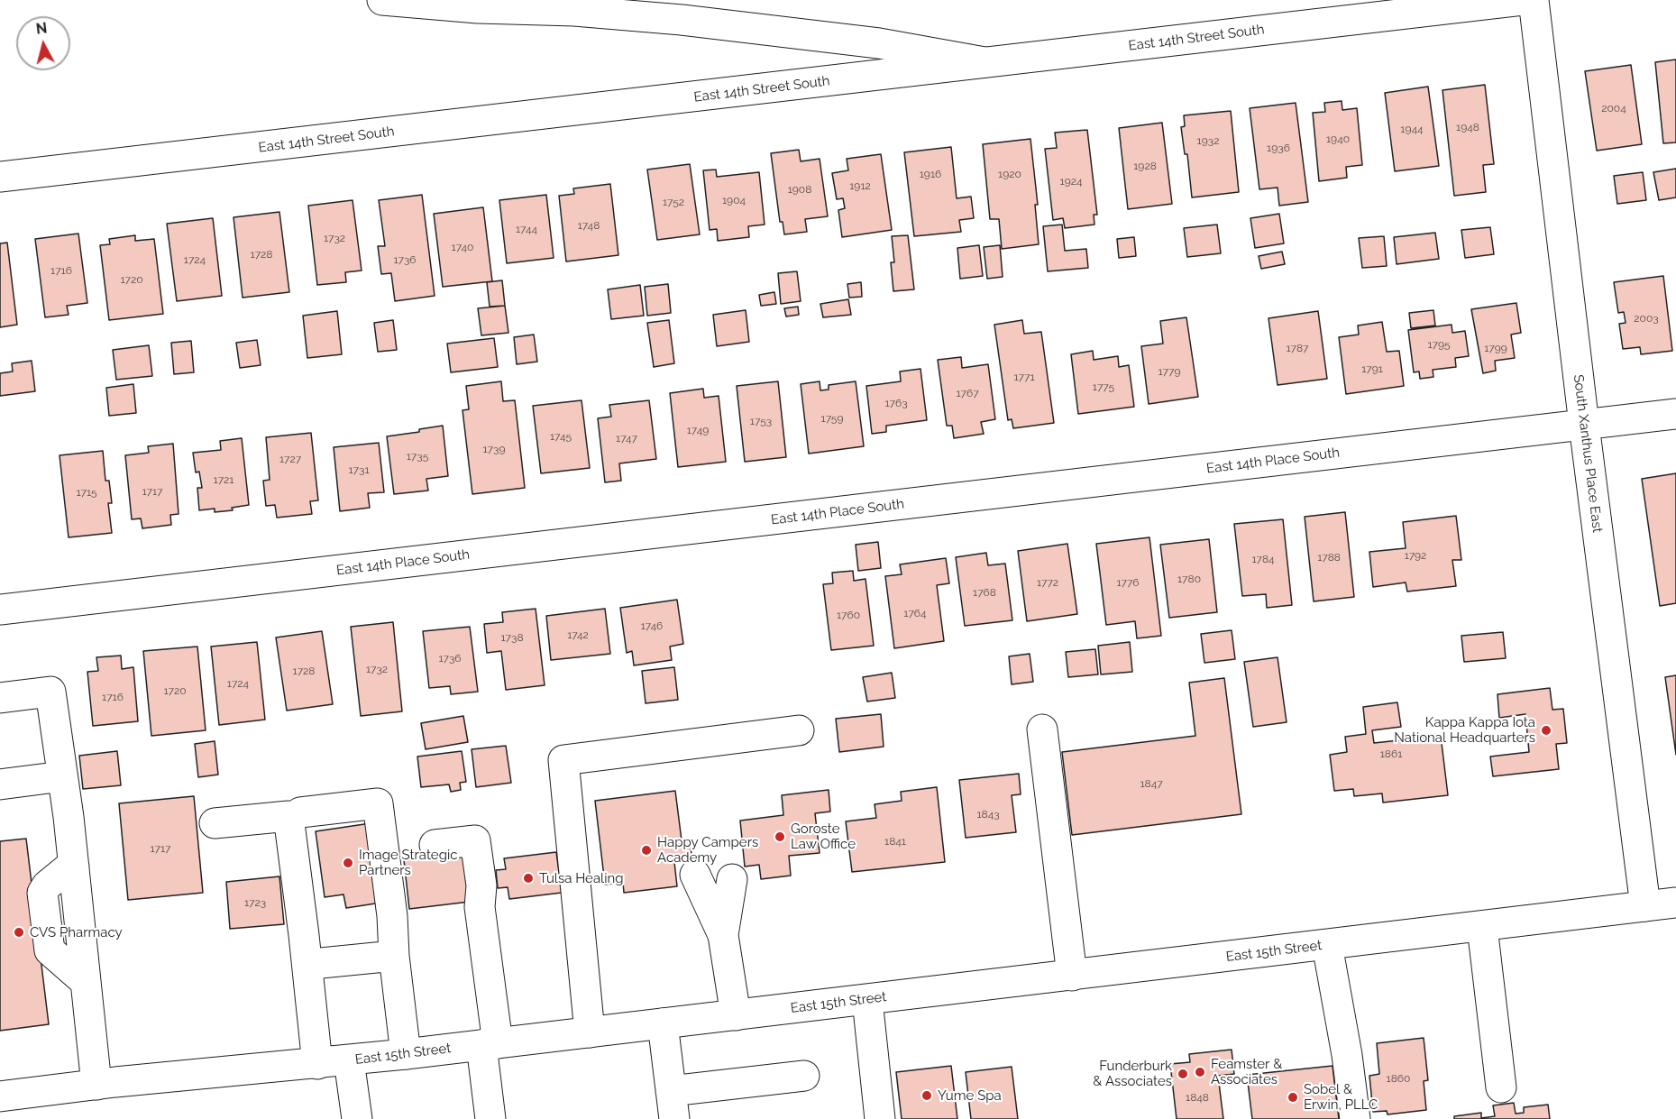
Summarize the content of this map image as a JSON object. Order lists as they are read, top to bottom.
{
  "streets": {
    "main road": [
      "East 14th Street South",
      "South Xanthus Place East",
      "East 14th Place South",
      "East 15th Street"
    ]
  },
  "crossings": [
    ["South Xanthus Place East", "East 14th Place South"],
    ["South Xanthus Place East", "East 15th Street"]
  ],
  "places": [
    "Kappa Kappa Iota National Headquarters",
    "Goroste Law Office",
    "Happy Campers Academy",
    "Image Strategic Partners",
    "Tulsa Healing",
    "CVS Pharmacy",
    "Feamster & Associates",
    "Funderburk & Associates",
    "Yume Spa",
    "Sobel & Erwin, PLLC"
  ],
  "house_numbers": [
    "2004",
    "1948",
    "1944",
    "1940",
    "1932",
    "1936",
    "1928",
    "1916",
    "1920",
    "1924",
    "1912",
    "1908",
    "1904",
    "1752",
    "1748",
    "1744",
    "1732",
    "1740",
    "1728",
    "1724",
    "1736",
    "1716",
    "1720",
    "2003",
    "1795",
    "1787",
    "1799",
    "1791",
    "1779",
    "1771",
    "1775",
    "1767",
    "1763",
    "1759",
    "1753",
    "1749",
    "1745",
    "1747",
    "1739",
    "1735",
    "1727",
    "1731",
    "1721",
    "1717",
    "1715",
    "1792",
    "1788",
    "1784",
    "1780",
    "1772",
    "1776",
    "1768",
    "1764",
    "1760",
    "1746",
    "1742",
    "1738",
    "1736",
    "1732",
    "1728",
    "1724",
    "1720",
    "1716",
    "1861",
    "1847",
    "1843",
    "1841",
    "1717",
    "1723",
    "1860",
    "1848"
  ],
  "north": "top"
}
